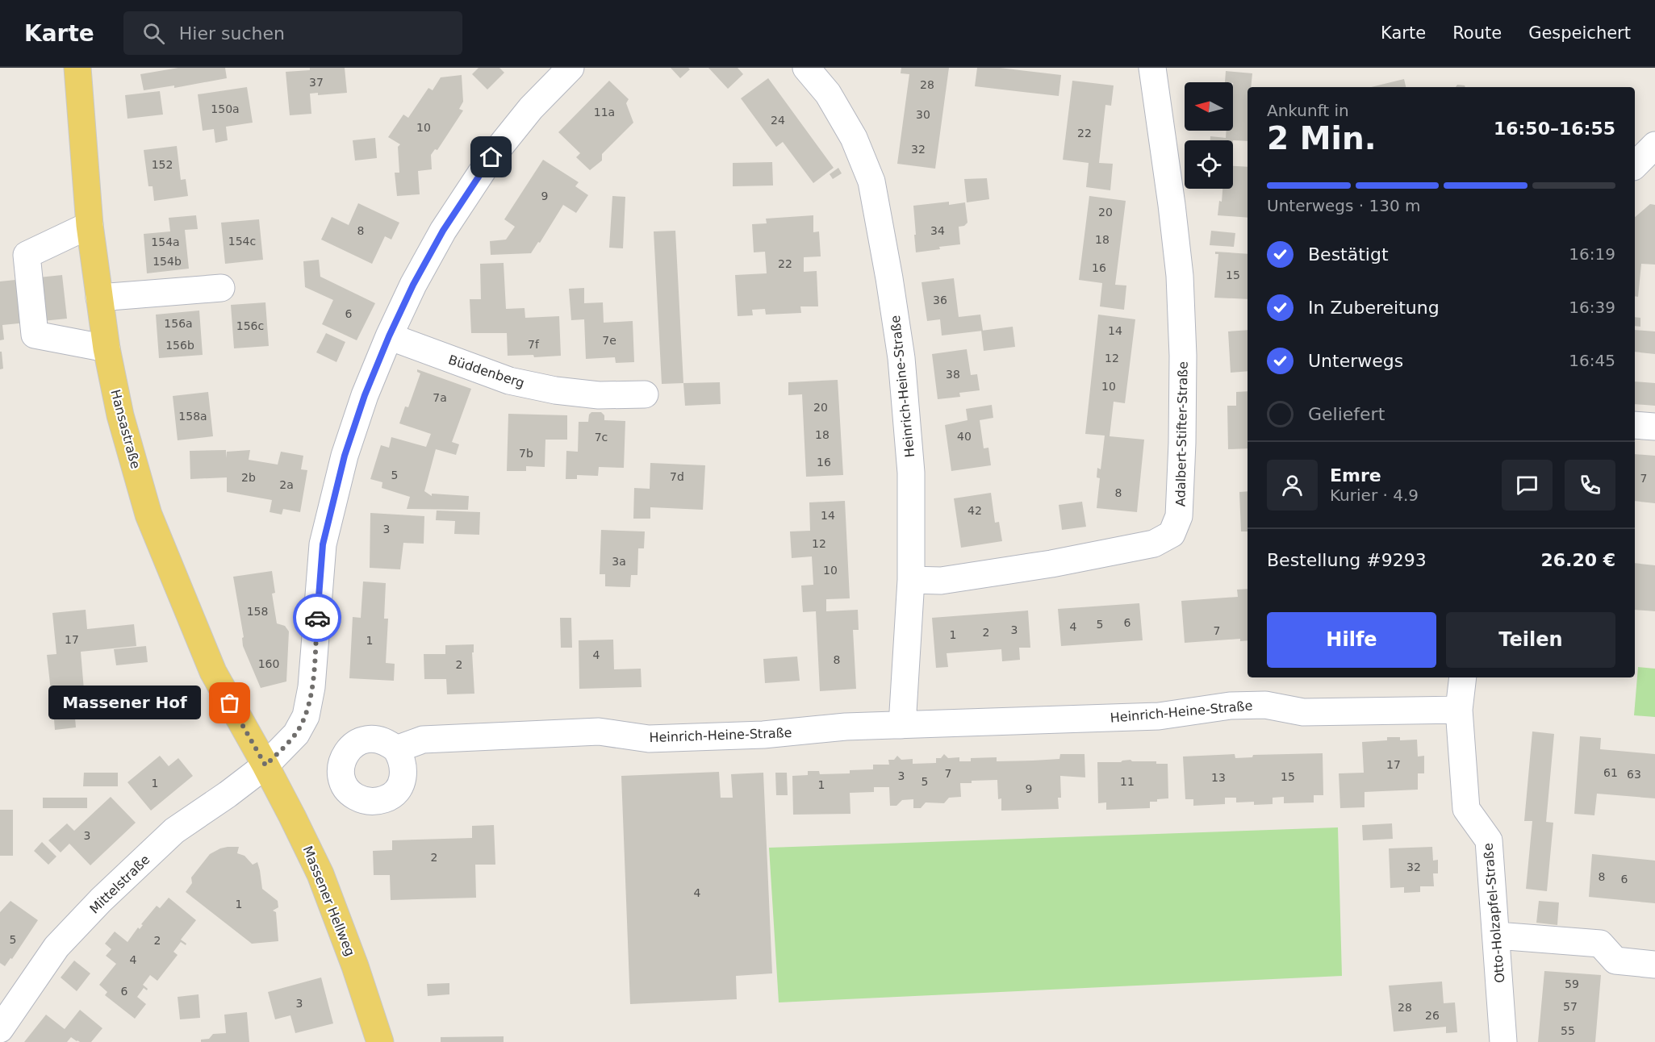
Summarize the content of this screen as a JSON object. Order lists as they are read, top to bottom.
{
  "streets": {
    "main road": ["Hansastraße", "Massener Hellweg"],
    "street": [
      "Büddenberg",
      "Heinrich-Heine-Straße",
      "Adalbert-Stifter-Straße",
      "Mittelstraße",
      "Otto-Holzapfel-Straße"
    ]
  },
  "crossings": [
    ["Heinrich-Heine-Straße", "Adalbert-Stifter-Straße"],
    ["Heinrich-Heine-Straße", "Otto-Holzapfel-Straße"],
    ["Hansastraße", "Mittelstraße"],
    ["Hansastraße", "Massener Hellweg"],
    ["Mittelstraße", "Massener Hellweg"]
  ],
  "places": ["Massener Hof"],
  "house_numbers": [
    "37",
    "28",
    "150a",
    "11a",
    "30",
    "24",
    "10",
    "22",
    "32",
    "152",
    "9",
    "20",
    "8",
    "34",
    "18",
    "154c",
    "154a",
    "154b",
    "22",
    "16",
    "15",
    "36",
    "6",
    "156a",
    "156c",
    "14",
    "7e",
    "7f",
    "156b",
    "12",
    "38",
    "10",
    "7a",
    "20",
    "158a",
    "18",
    "40",
    "7c",
    "7b",
    "16",
    "5",
    "7d",
    "2b",
    "7",
    "2a",
    "8",
    "42",
    "14",
    "3",
    "12",
    "3a",
    "10",
    "158",
    "6",
    "5",
    "4",
    "3",
    "7",
    "2",
    "1",
    "17",
    "1",
    "4",
    "8",
    "160",
    "2",
    "17",
    "61",
    "7",
    "63",
    "3",
    "15",
    "13",
    "5",
    "11",
    "1",
    "1",
    "9",
    "3",
    "2",
    "32",
    "8",
    "6",
    "4",
    "1",
    "5",
    "2",
    "4",
    "59",
    "6",
    "3",
    "57",
    "28",
    "26",
    "55"
  ],
  "north": "left",
  "page": {
    "header": "Karte",
    "search": "Hier suchen",
    "nav": ["Karte", "Route", "Gespeichert"],
    "heading": ["2 Min.", "Ankunft in", "16:50–16:55"],
    "panel": [
      "Emre",
      "Kurier · 4.9",
      "Bestellung #9293",
      "26.20 €"
    ],
    "bar": "Unterwegs · 130 m",
    "list": [
      ["Bestätigt", "16:19"],
      ["In Zubereitung", "16:39"],
      ["Unterwegs", "16:45"],
      "Geliefert"
    ],
    "buttons": ["Hilfe", "Teilen"],
    "bubble": "Massener Hof"
  }
}
